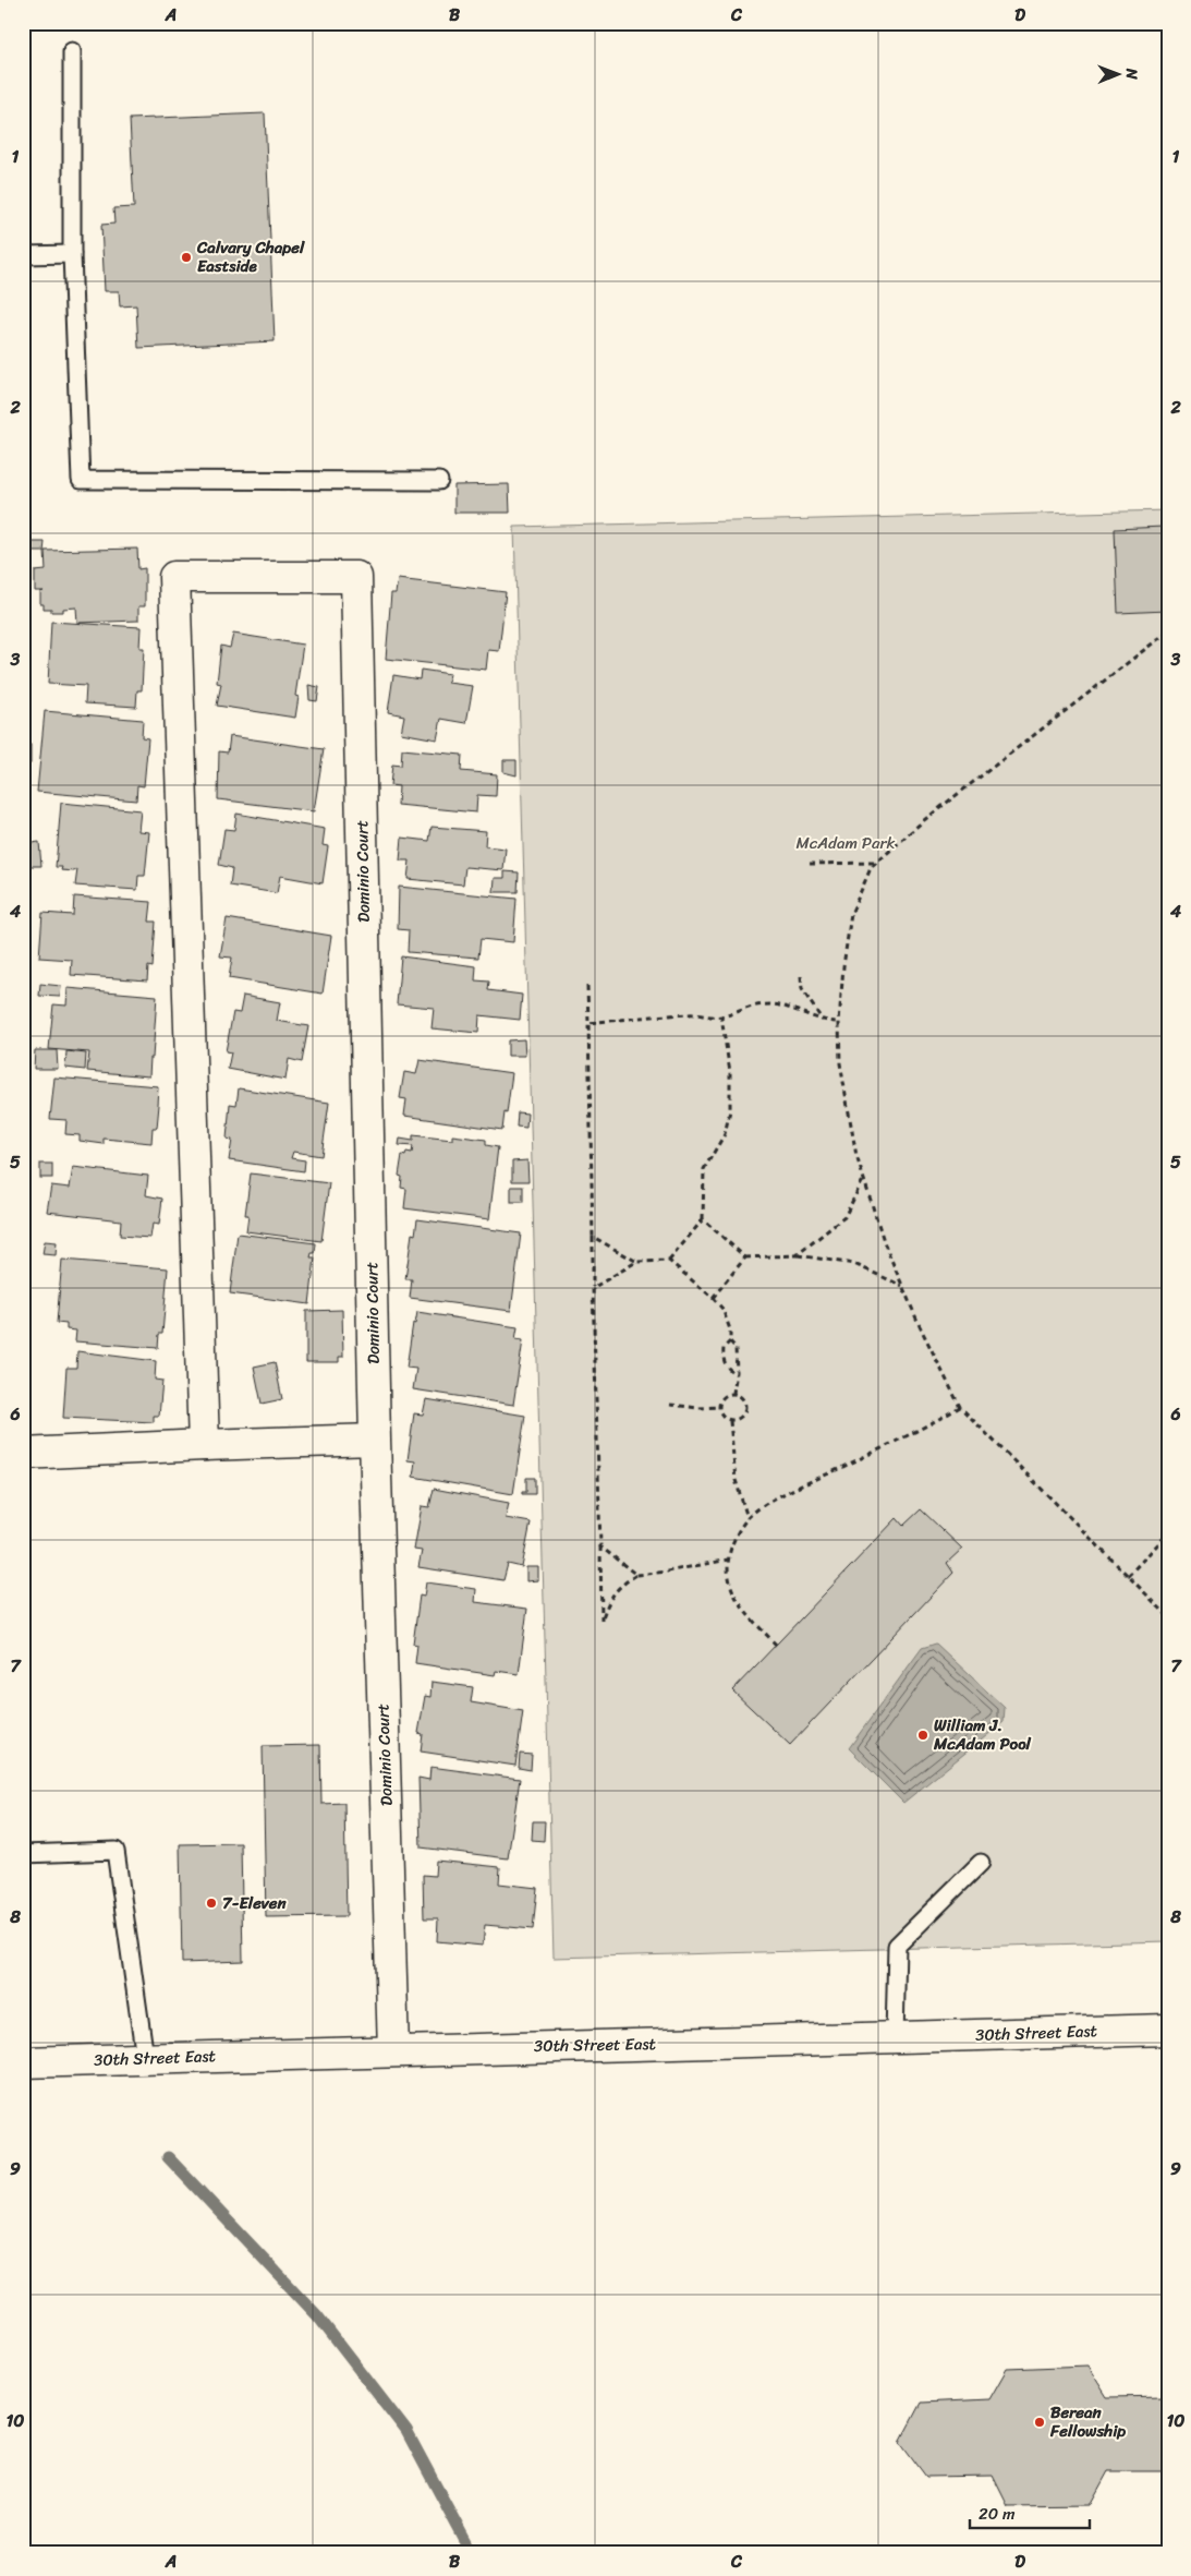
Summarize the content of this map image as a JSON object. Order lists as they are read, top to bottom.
{
  "streets": {
    "street": ["Dominio Court", "30th Street East"]
  },
  "crossings": [
    ["Dominio Court", "30th Street East"]
  ],
  "parks": ["McAdam Park"],
  "places": [
    "Calvary Chapel Eastside",
    "William J. McAdam Pool",
    "7-Eleven",
    "Berean Fellowship"
  ],
  "scale_bar": "20 m",
  "north": "right",
  "grid": {
    "columns": [
      "A",
      "B",
      "C",
      "D"
    ],
    "rows": [
      "1",
      "2",
      "3",
      "4",
      "5",
      "6",
      "7",
      "8",
      "9",
      "10"
    ]
  }
}
